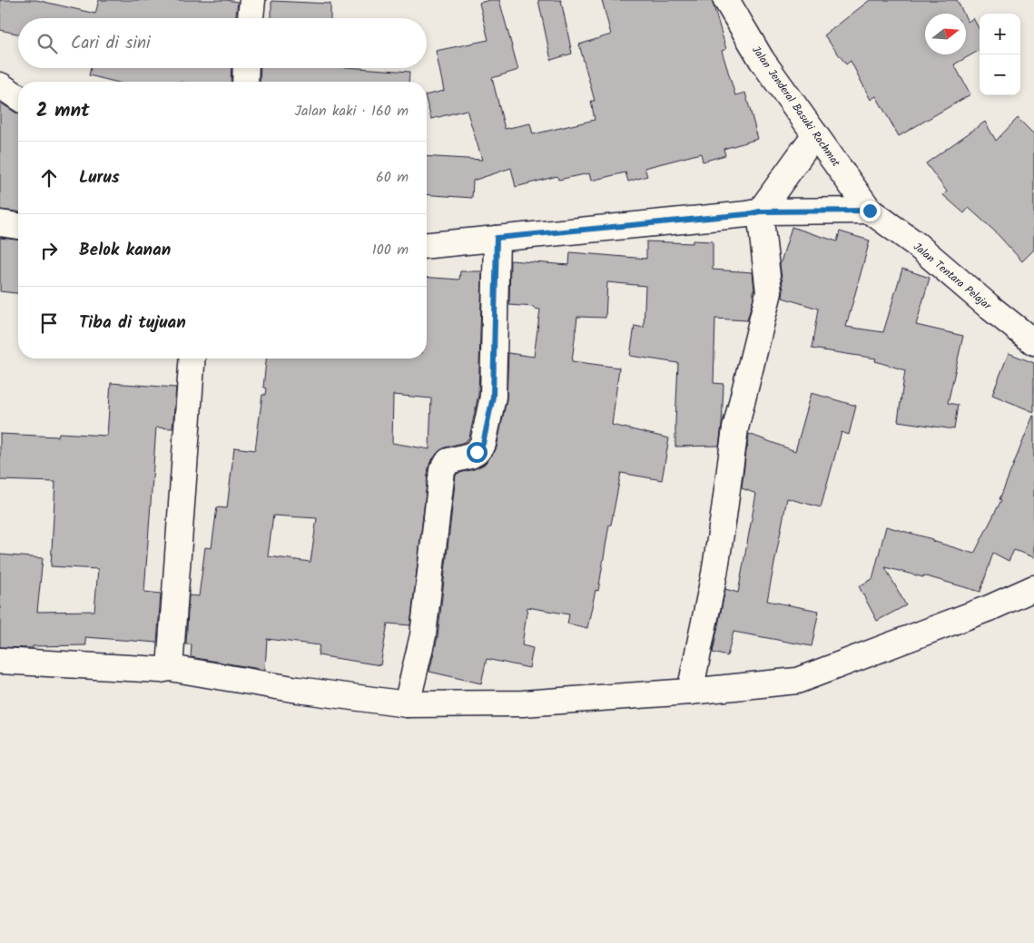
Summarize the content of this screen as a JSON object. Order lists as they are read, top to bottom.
{
  "streets": {
    "street": ["Jalan Jenderal Basuki Rachmat", "Jalan Tentara Pelajar"]
  },
  "crossings": [
    ["Jalan Jenderal Basuki Rachmat", "Jalan Tentara Pelajar"]
  ],
  "north": "right",
  "page": {
    "map_buttons": ["+", "−"],
    "search": "Cari di sini",
    "heading": ["2 mnt", "Jalan kaki · 160 m"],
    "list": [
      ["Lurus", "60 m"],
      ["Belok kanan", "100 m"],
      "Tiba di tujuan"
    ]
  }
}
